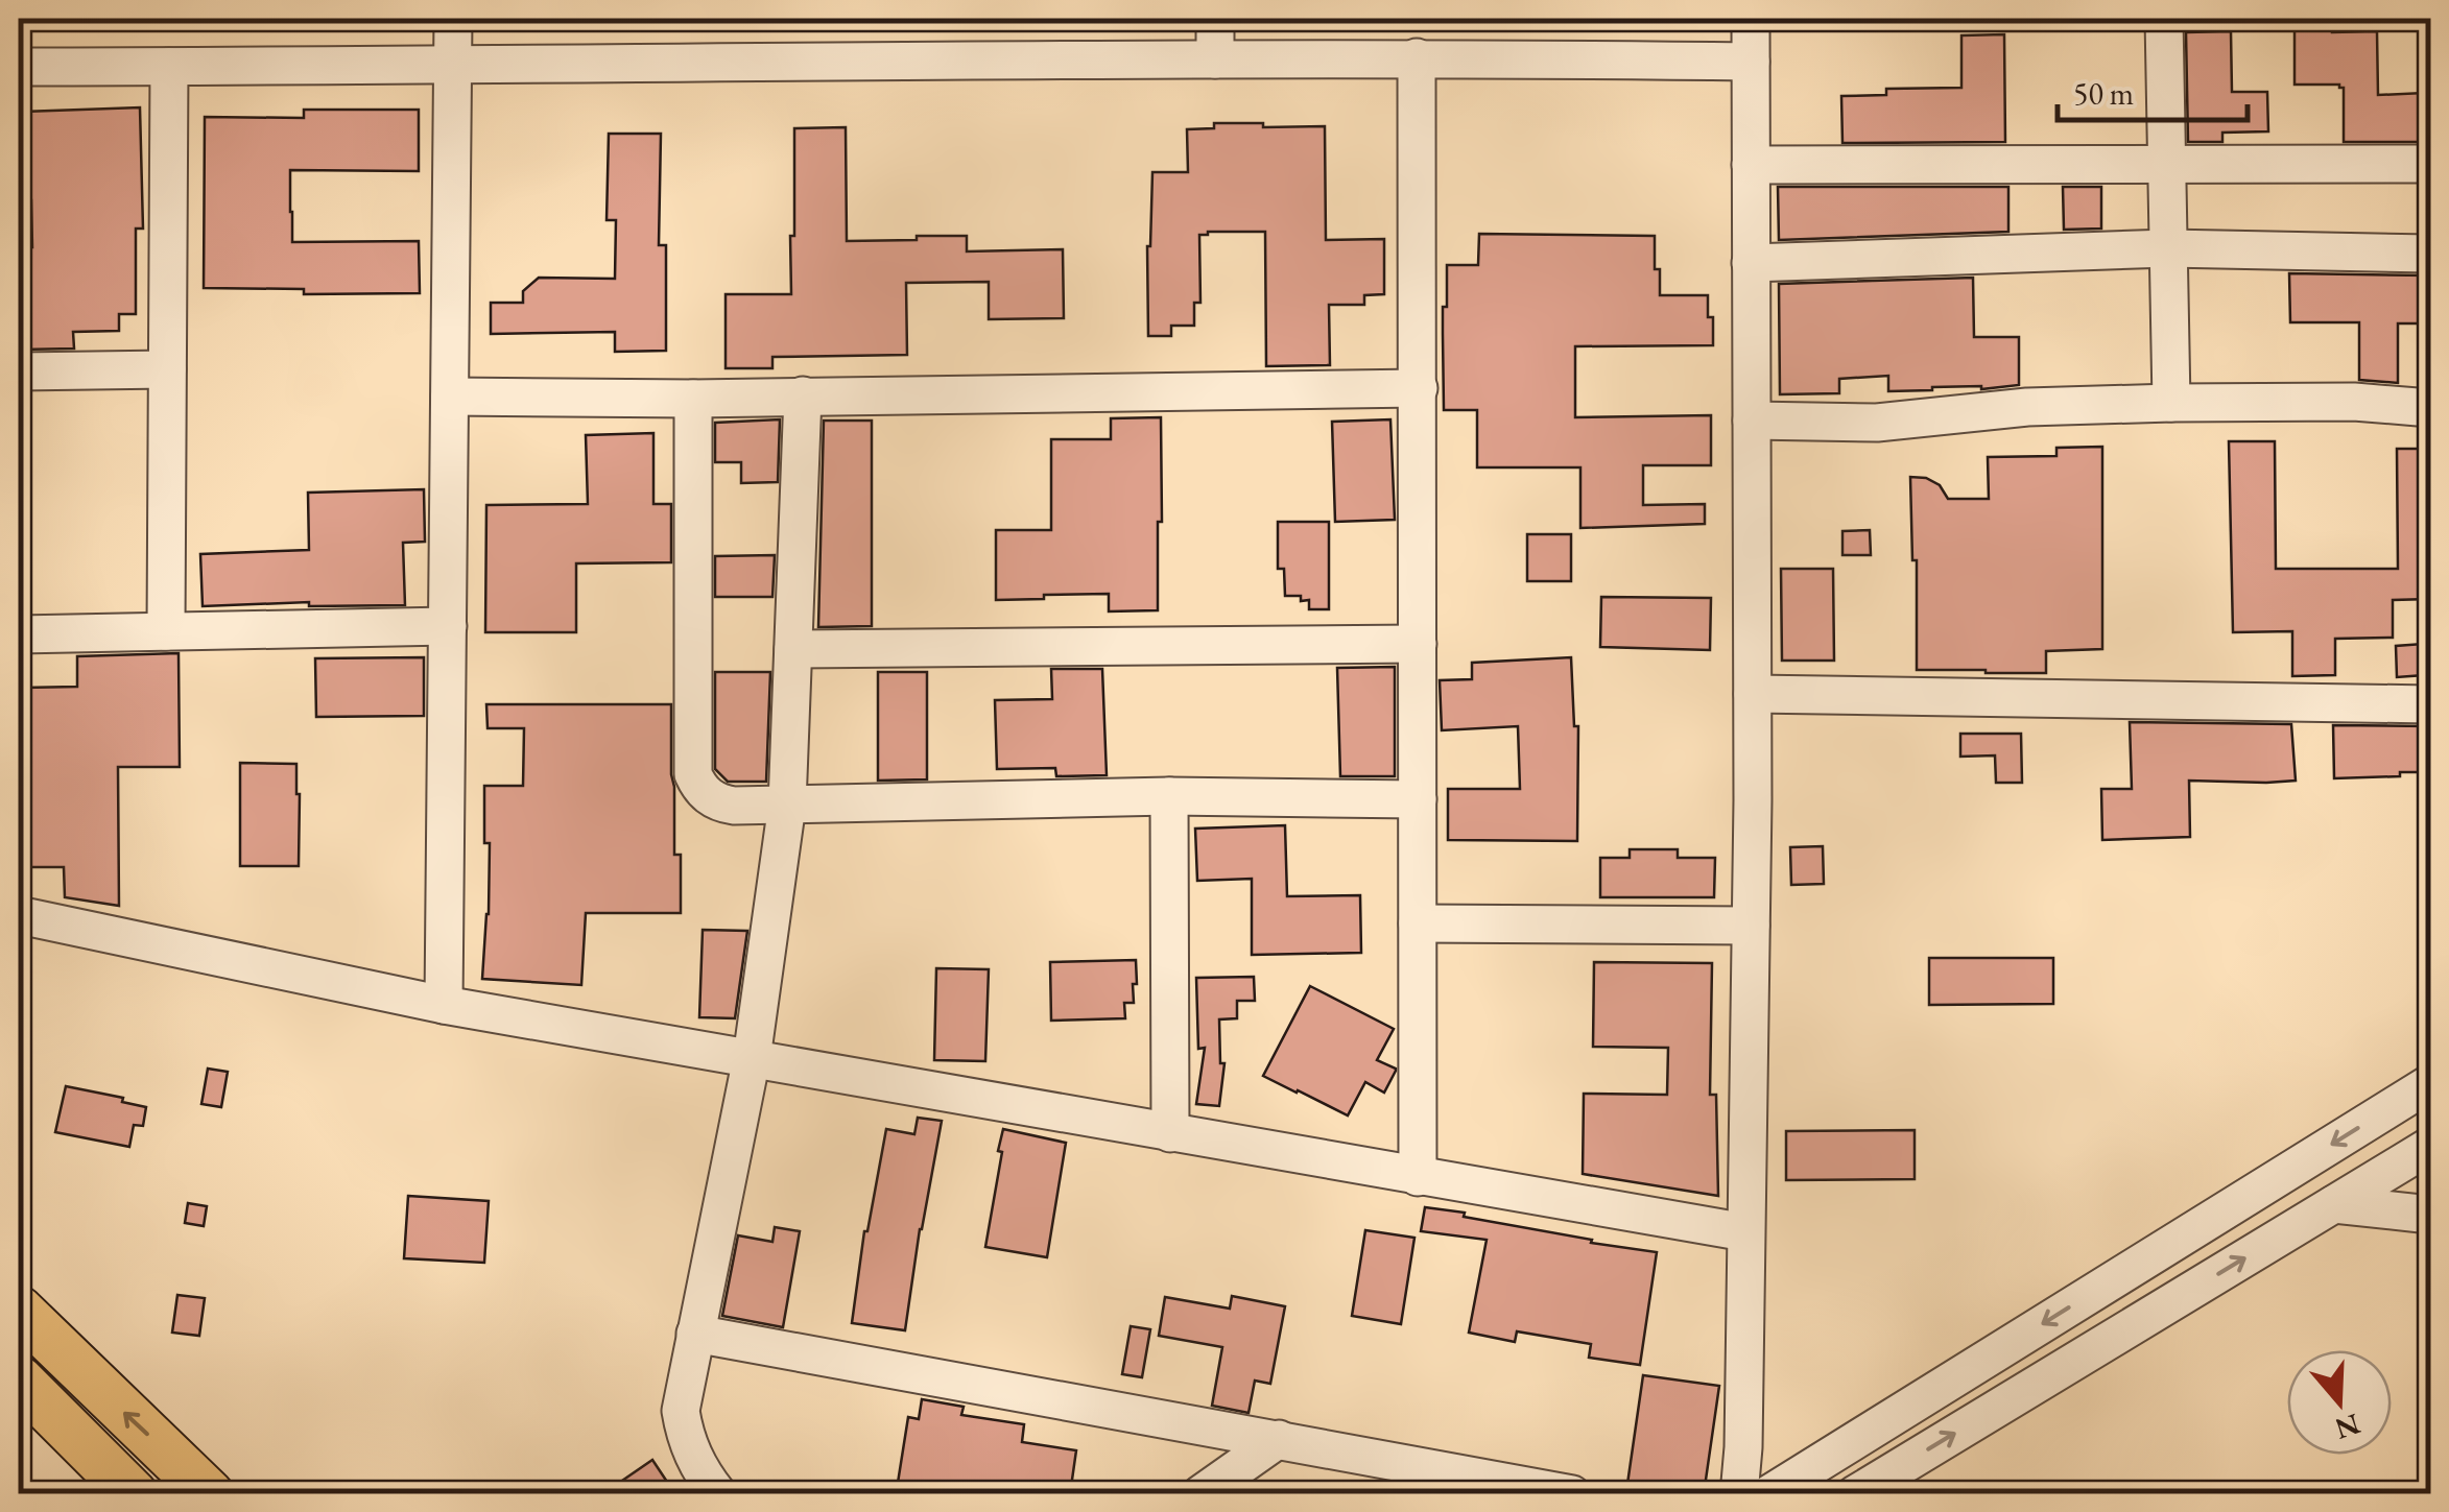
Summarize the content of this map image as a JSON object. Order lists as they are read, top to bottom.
{
  "scale_bar": "50 m",
  "north": "bottom"
}
